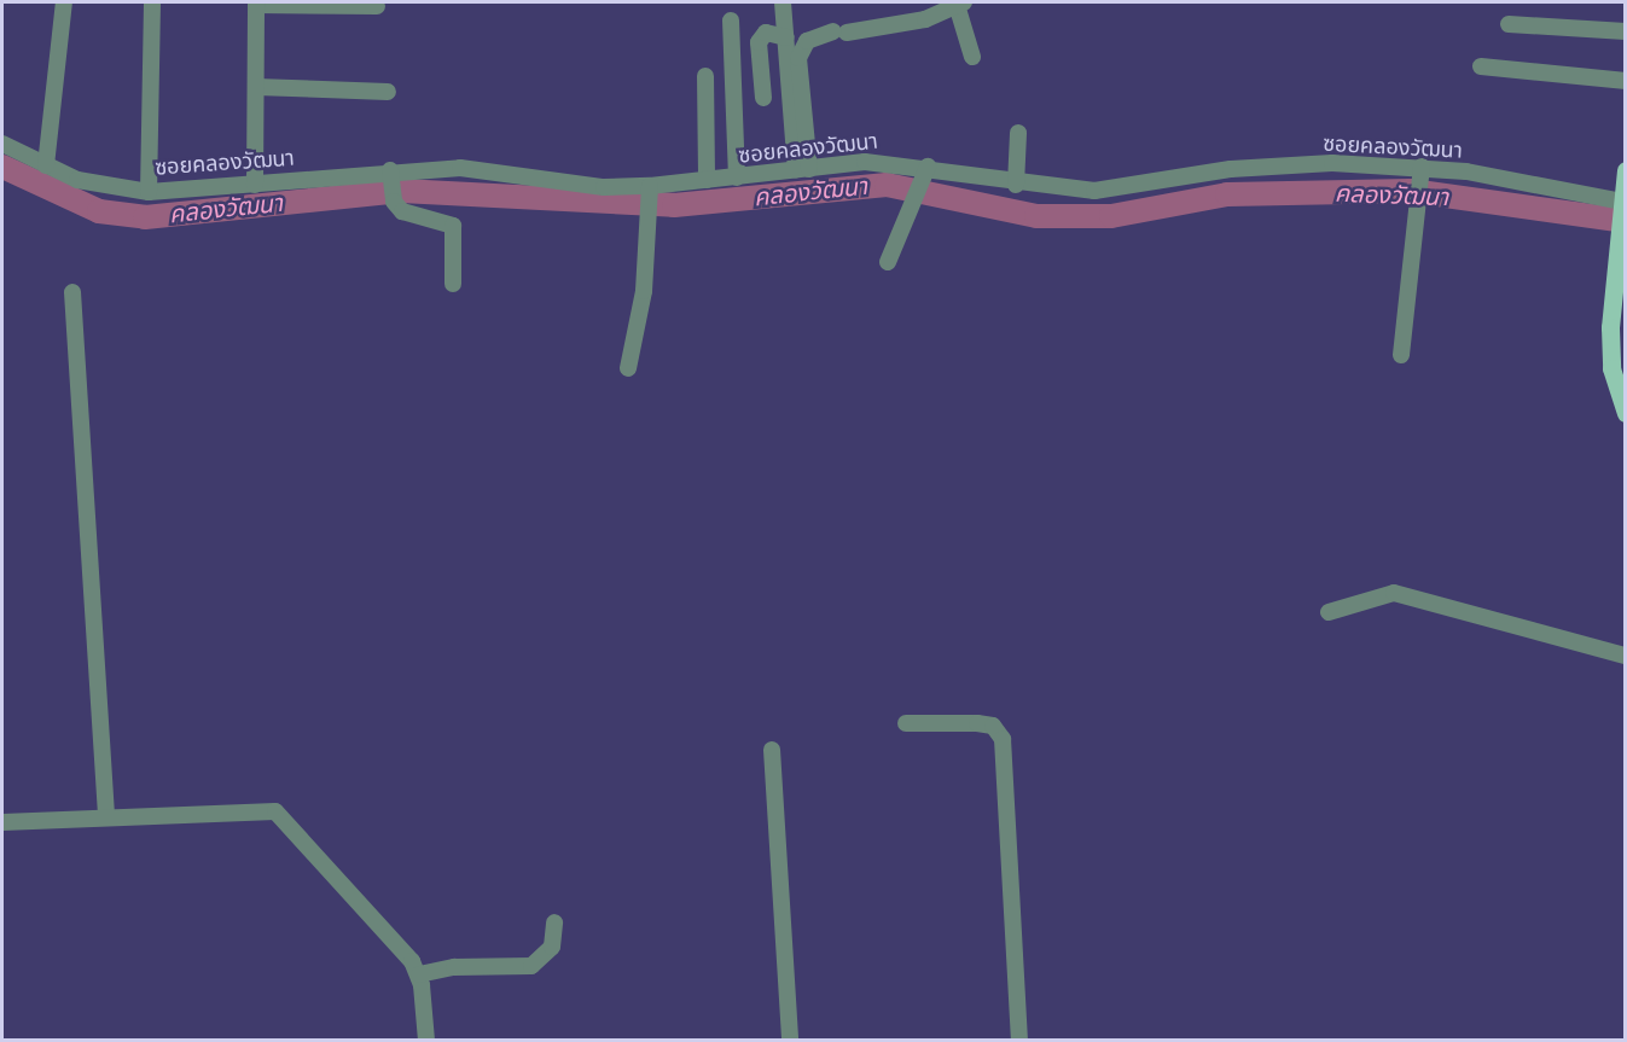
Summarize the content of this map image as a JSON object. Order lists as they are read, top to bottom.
{
  "streets": {
    "street": ["ซอยคลองวัฒนา"]
  },
  "water": ["คลองวัฒนา"]
}
